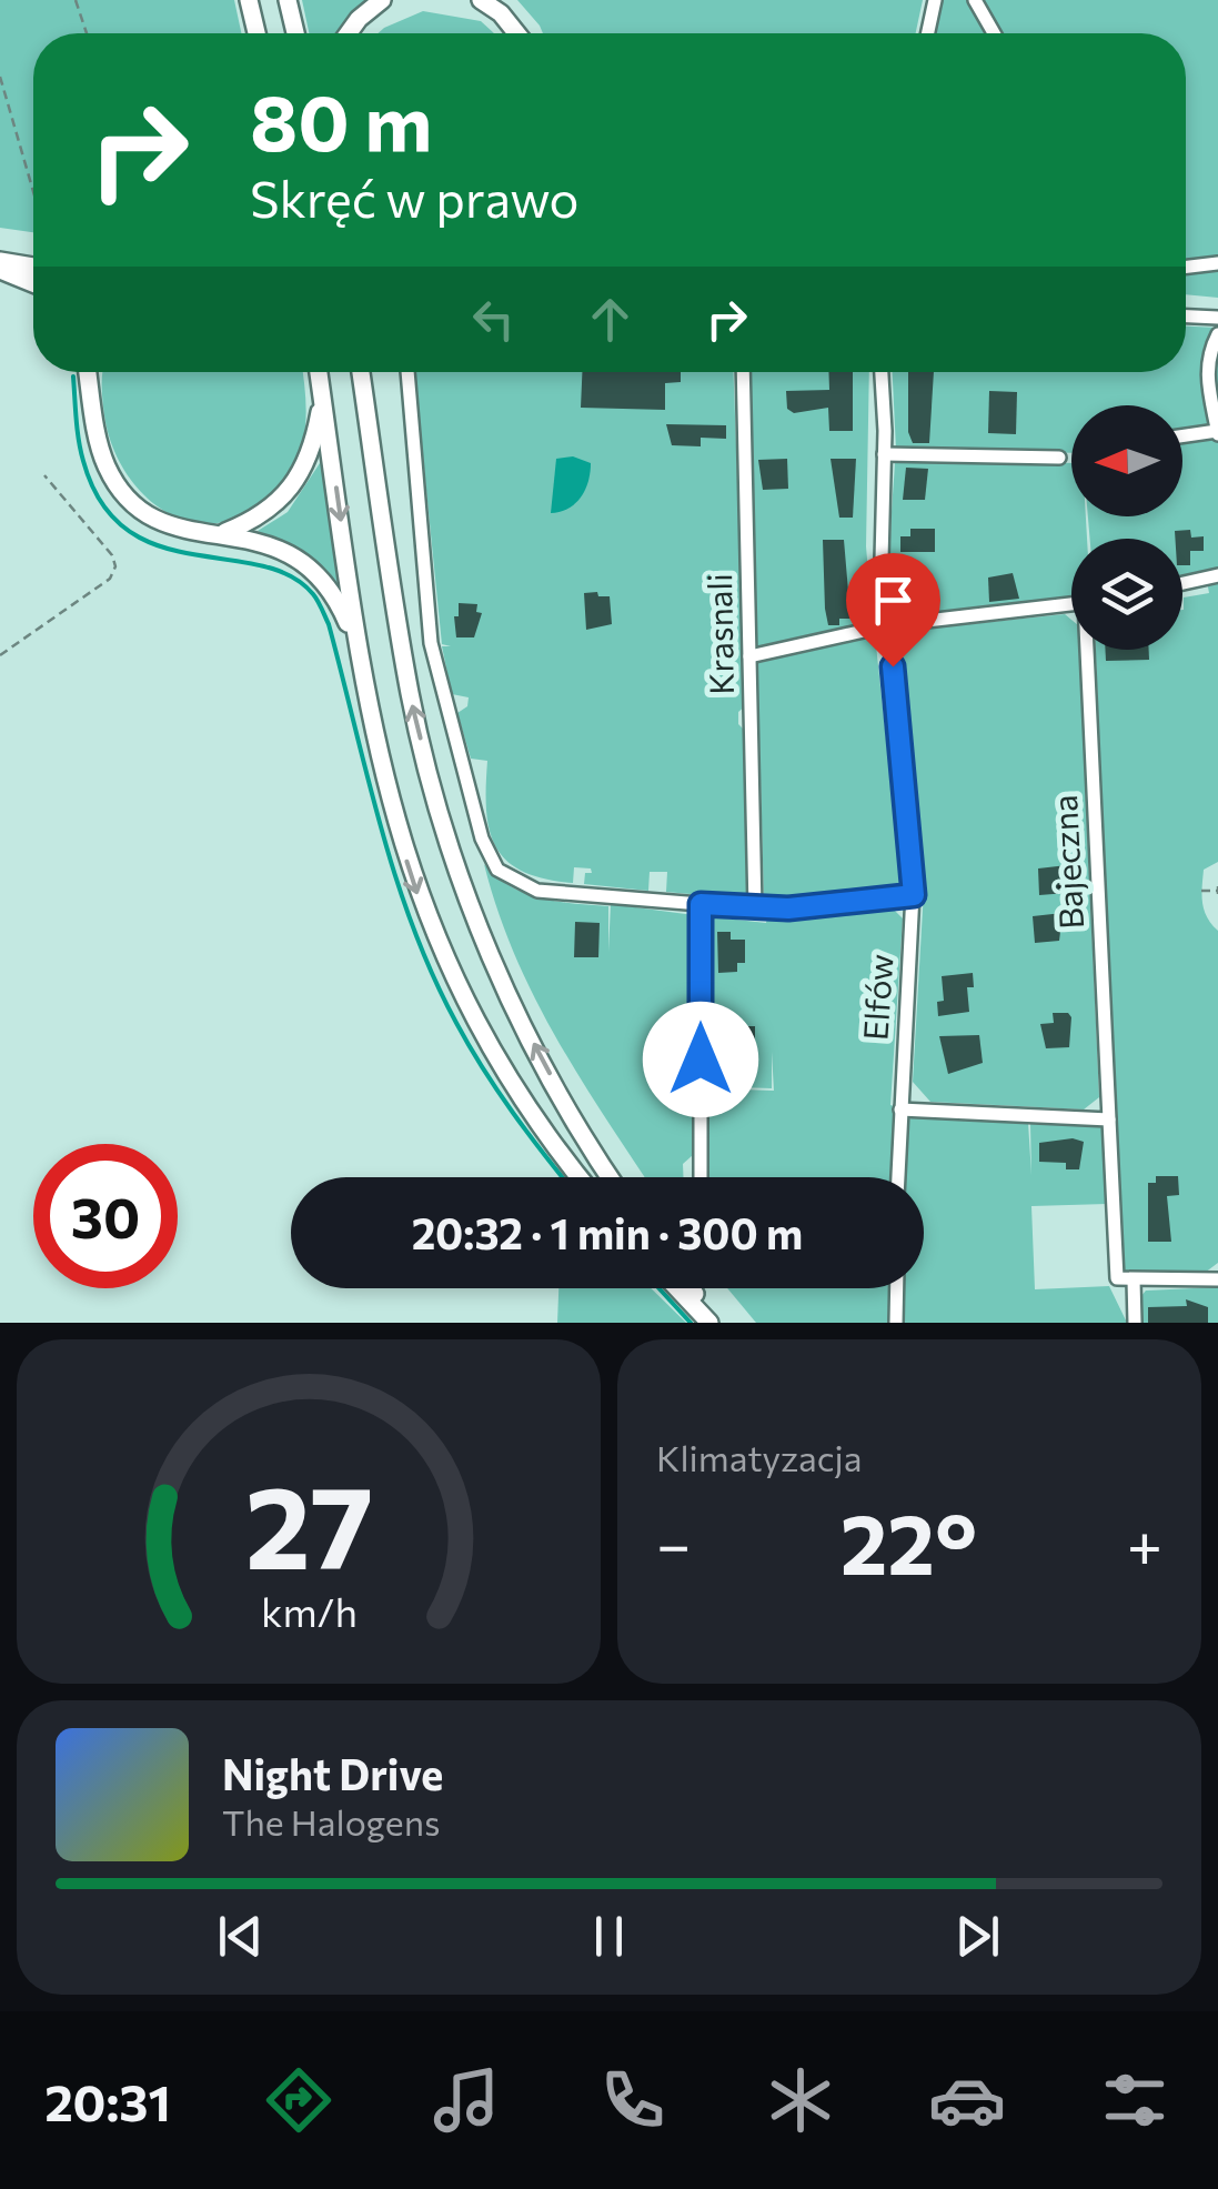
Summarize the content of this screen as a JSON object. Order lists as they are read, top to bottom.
{
  "streets": {
    "street": ["Krasnali", "Bajeczna", "Elfów"]
  },
  "north": "left",
  "page": {
    "turn": ["80 m", "Skręć w prawo"],
    "limit": "30",
    "trip": "20:32 · 1 min · 300 m",
    "tile": "Klimatyzacja",
    "heat": ["−", "22°", "+"],
    "song": ["Night Drive", "The Halogens"],
    "tabs": "20:31",
    "gauge": ["27", "km/h"]
  }
}
